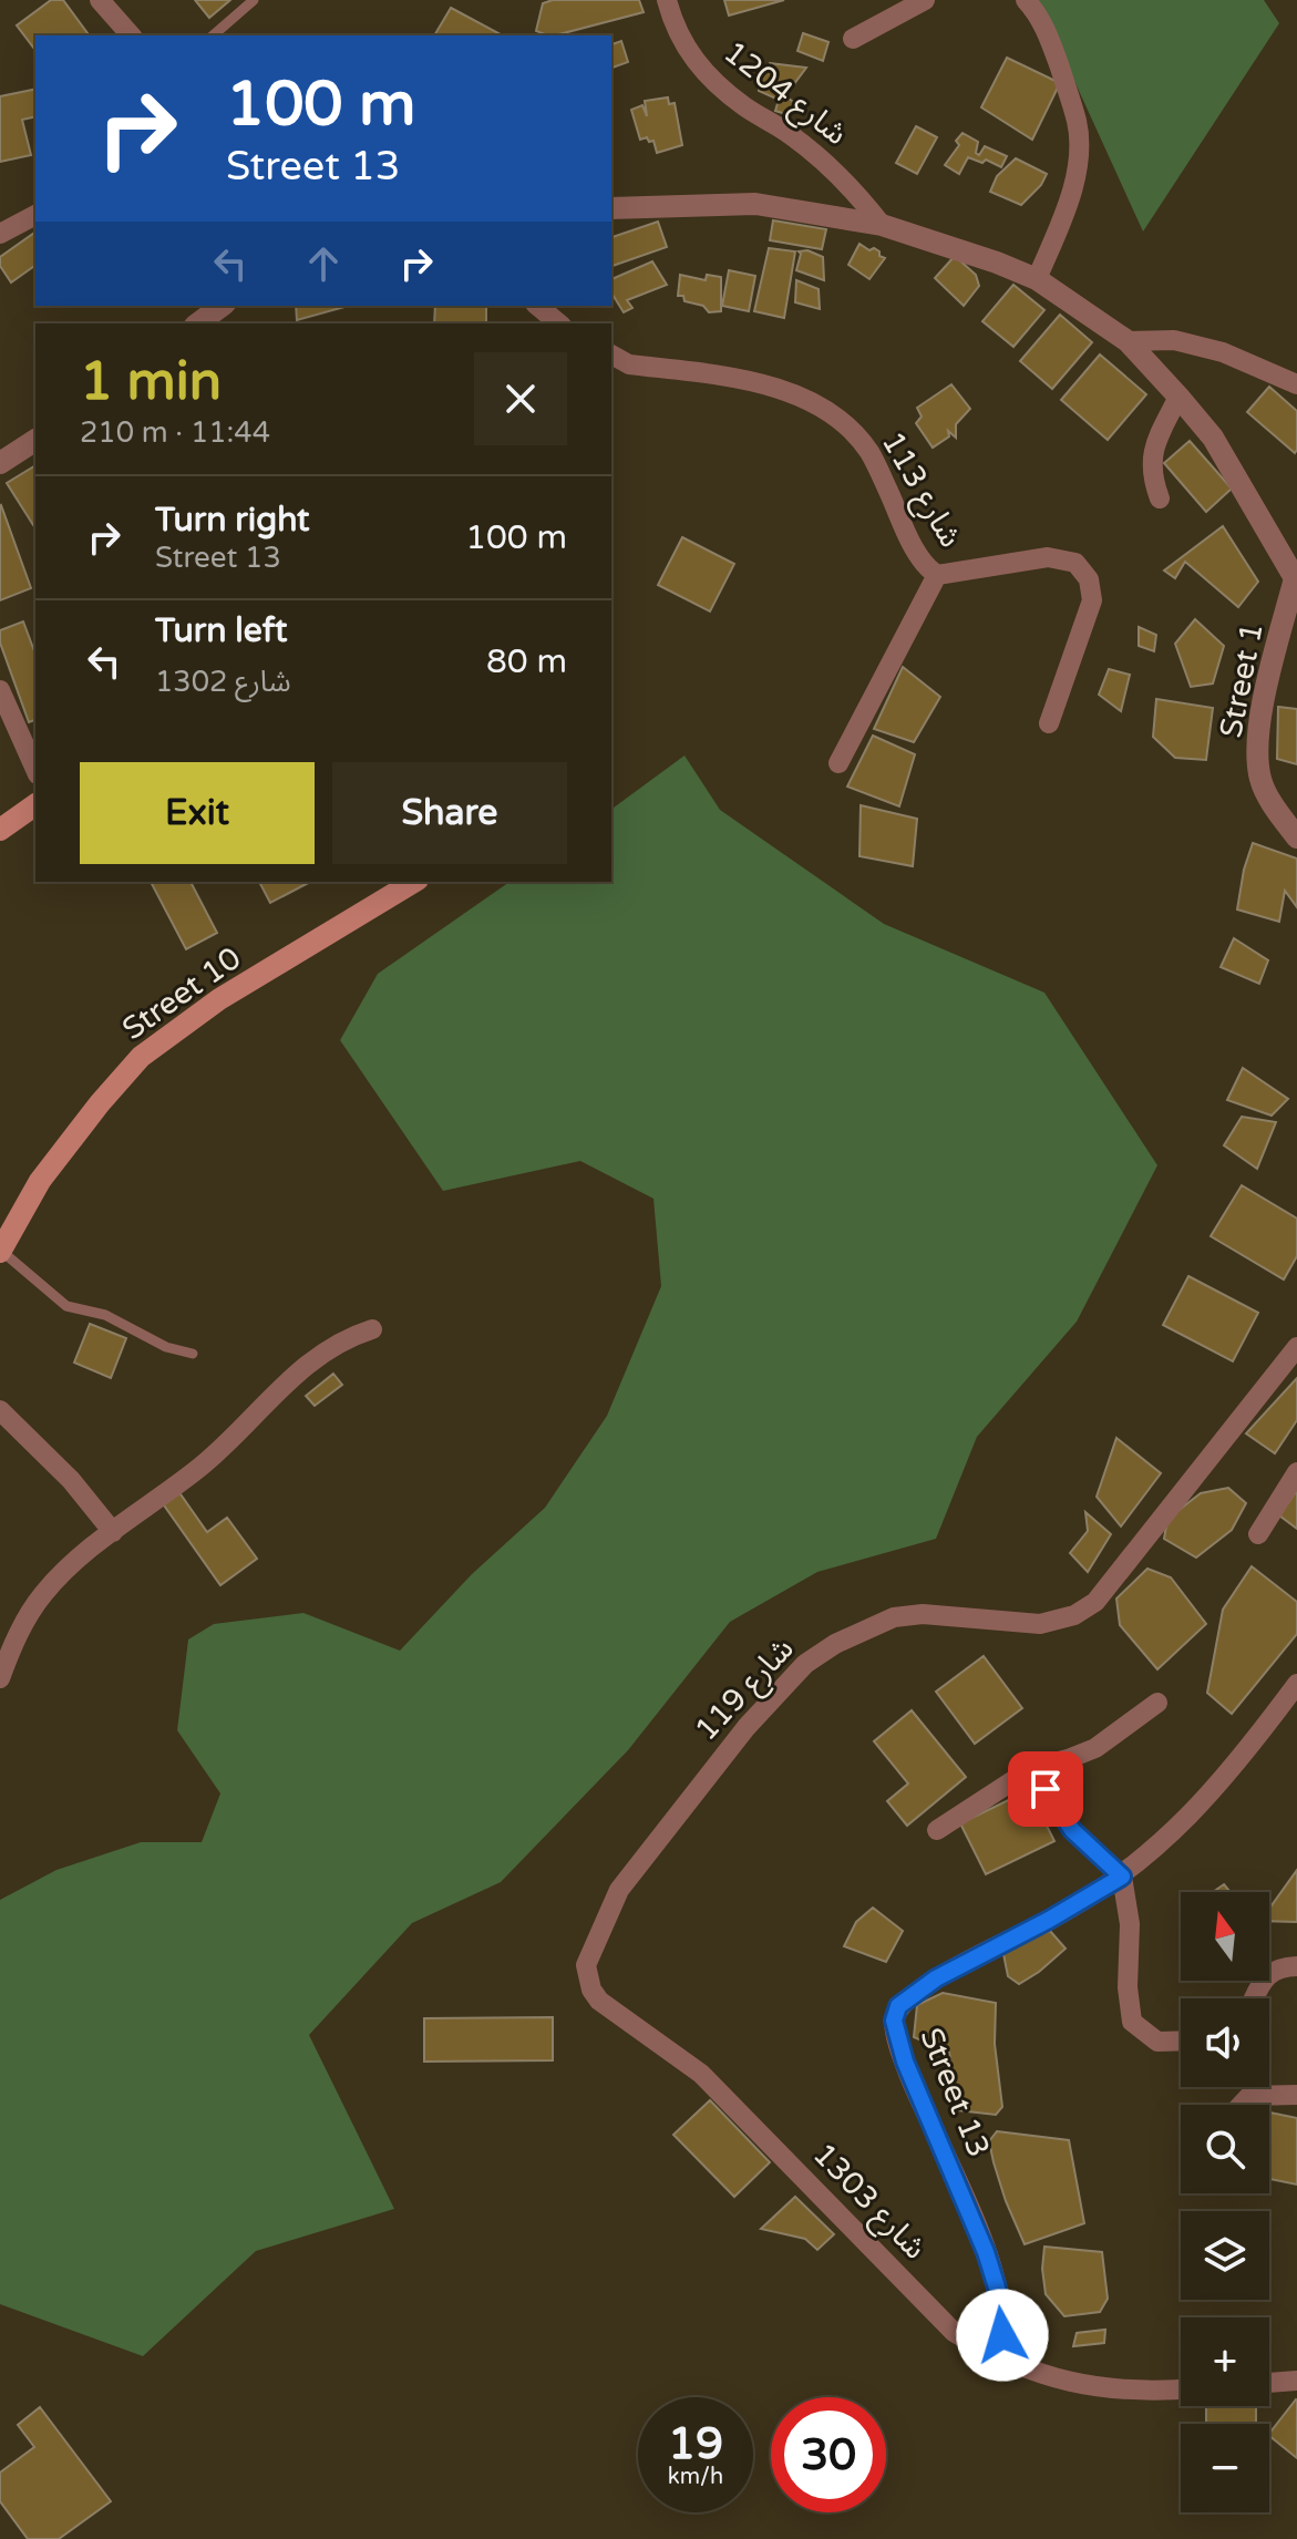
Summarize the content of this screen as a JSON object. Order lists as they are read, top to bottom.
{
  "streets": {
    "main road": ["Street 10"],
    "street": [
      "شارع 1204",
      "شارع 113",
      "Street 1",
      "شارع 119",
      "Street 13",
      "شارع 1303"
    ]
  },
  "crossings": [
    ["شارع 119", "شارع 1303"],
    ["Street 13", "شارع 1303"]
  ],
  "north": "top",
  "page": {
    "turn": ["100 m", "Street 13"],
    "heading": ["1 min", "210 m · 11:44"],
    "list": [
      {
        "name": "Turn right",
        "note": "Street 13",
        "value": "100 m"
      },
      {
        "name": "Turn left",
        "note": "شارع 1302",
        "value": "80 m"
      }
    ],
    "buttons": ["Exit", "Share"],
    "map_buttons": ["+", "−"],
    "speed": "19 km/h",
    "limit": "30"
  }
}
